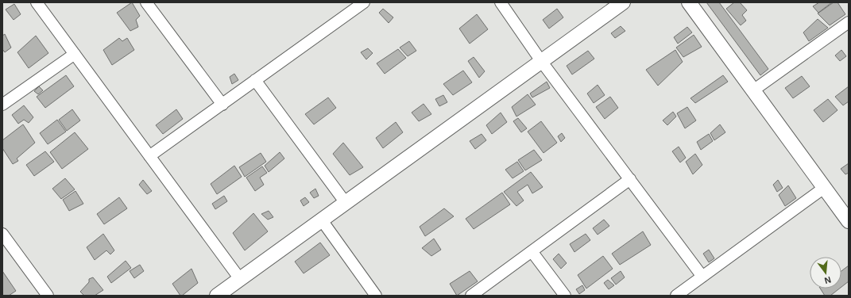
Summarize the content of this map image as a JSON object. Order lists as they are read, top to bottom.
{
  "north": "bottom"
}
